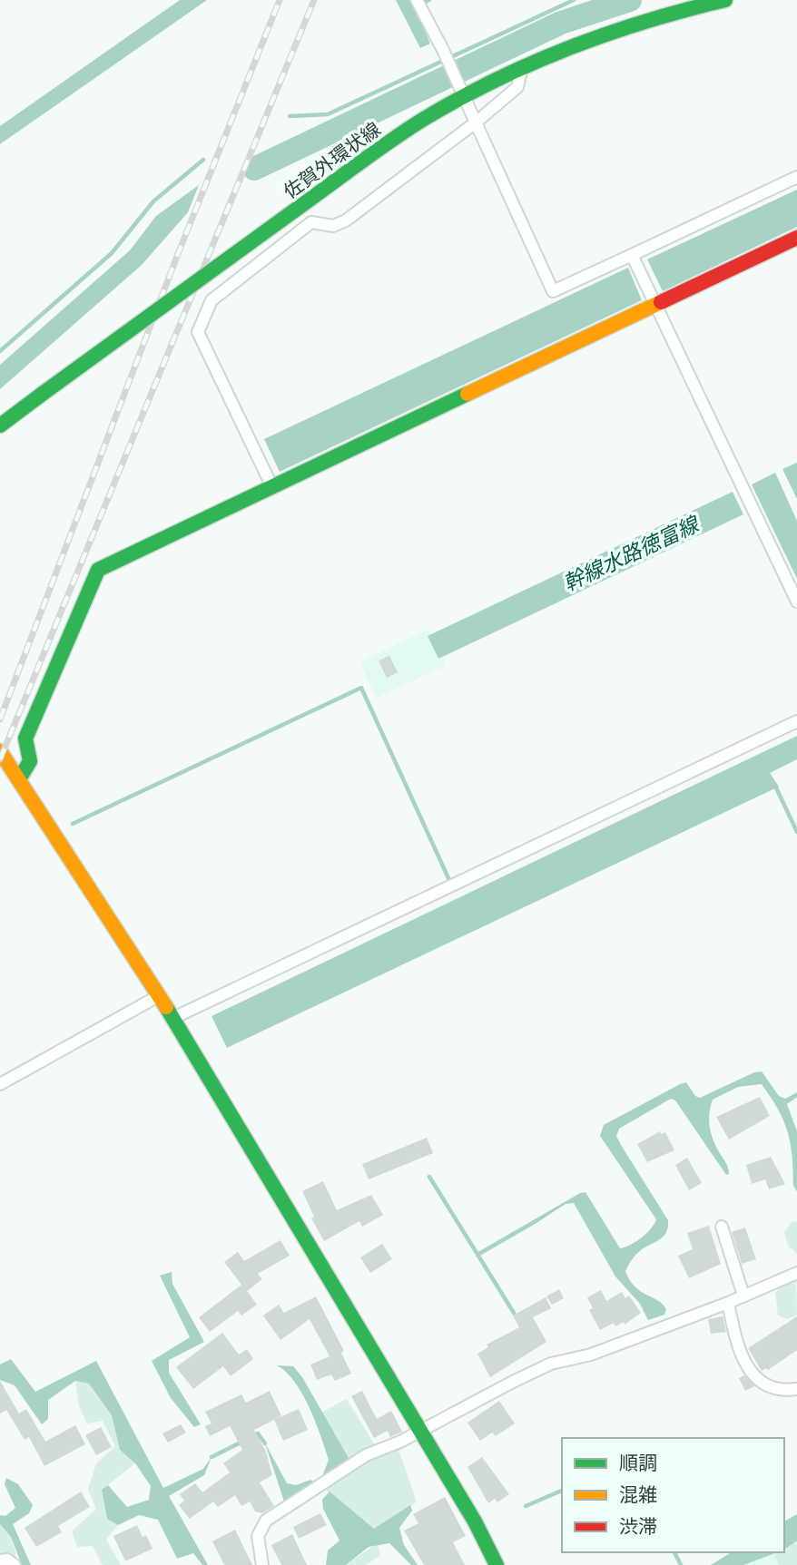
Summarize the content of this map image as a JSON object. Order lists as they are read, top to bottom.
{
  "streets": {
    "street": ["佐賀外環状線"]
  },
  "water": ["幹線水路徳富線"],
  "legend": ["順調", "混雑", "渋滞"]
}
